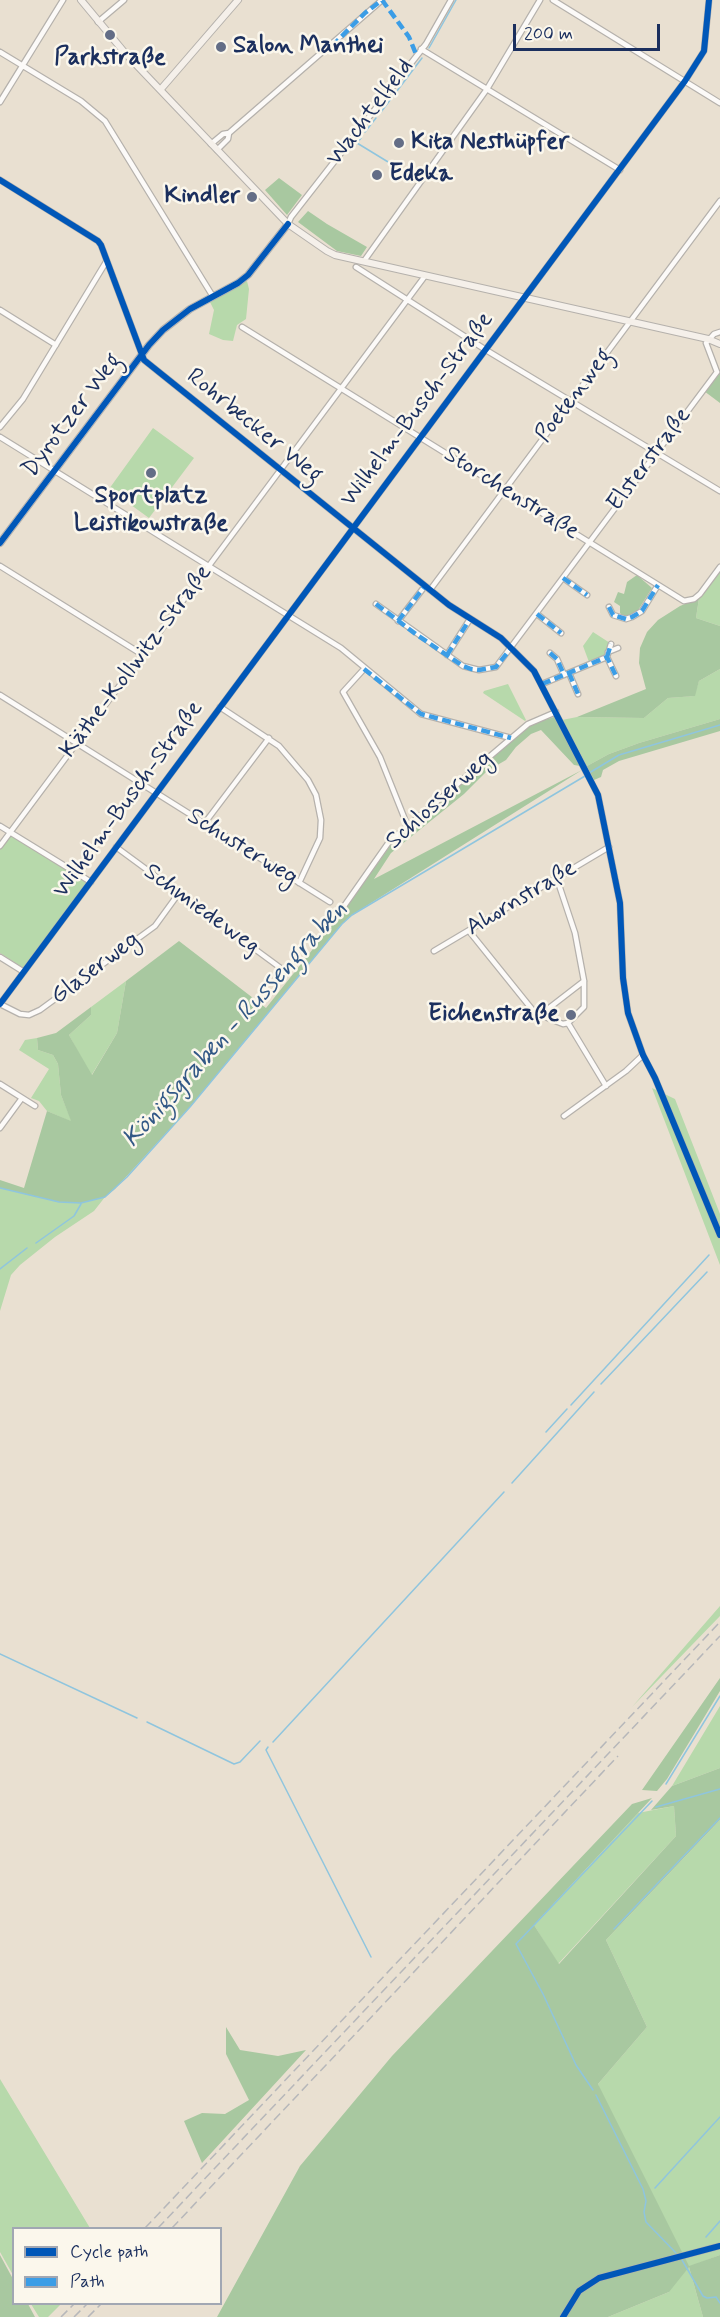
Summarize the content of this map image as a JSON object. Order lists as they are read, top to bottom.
{
  "streets": {
    "street": [
      "Wachtelfeld",
      "Poetenweg",
      "Wilhelm-Busch-Straße",
      "Dyrotzer Weg",
      "Rohrbecker Weg",
      "Elsterstraße",
      "Storchenstraße",
      "Käthe-Kollwitz-Straße",
      "Schlosserweg",
      "Schusterweg",
      "Ahornstraße",
      "Schmiedeweg",
      "Glaserweg"
    ]
  },
  "crossings": [
    ["Wachtelfeld", "Dyrotzer Weg"],
    ["Poetenweg", "Rohrbecker Weg"],
    ["Poetenweg", "Storchenstraße"],
    ["Wilhelm-Busch-Straße", "Rohrbecker Weg"],
    ["Wilhelm-Busch-Straße", "Storchenstraße"],
    ["Wilhelm-Busch-Straße", "Schusterweg"],
    ["Wilhelm-Busch-Straße", "Schmiedeweg"],
    ["Wilhelm-Busch-Straße", "Glaserweg"],
    ["Dyrotzer Weg", "Rohrbecker Weg"],
    ["Rohrbecker Weg", "Elsterstraße"],
    ["Rohrbecker Weg", "Käthe-Kollwitz-Straße"],
    ["Rohrbecker Weg", "Schlosserweg"],
    ["Rohrbecker Weg", "Ahornstraße"],
    ["Elsterstraße", "Storchenstraße"],
    ["Storchenstraße", "Käthe-Kollwitz-Straße"],
    ["Käthe-Kollwitz-Straße", "Schusterweg"],
    ["Schmiedeweg", "Glaserweg"]
  ],
  "water": ["Königsgraben - Russengraben"],
  "places": [
    "Parkstraße",
    "Salon Manthei",
    "Kita Nesthüpfer",
    "Edeka",
    "Kindler",
    "Sportplatz Leistikowstraße",
    "Eichenstraße"
  ],
  "legend": ["Cycle path", "Path"],
  "scale_bar": "200 m"
}
